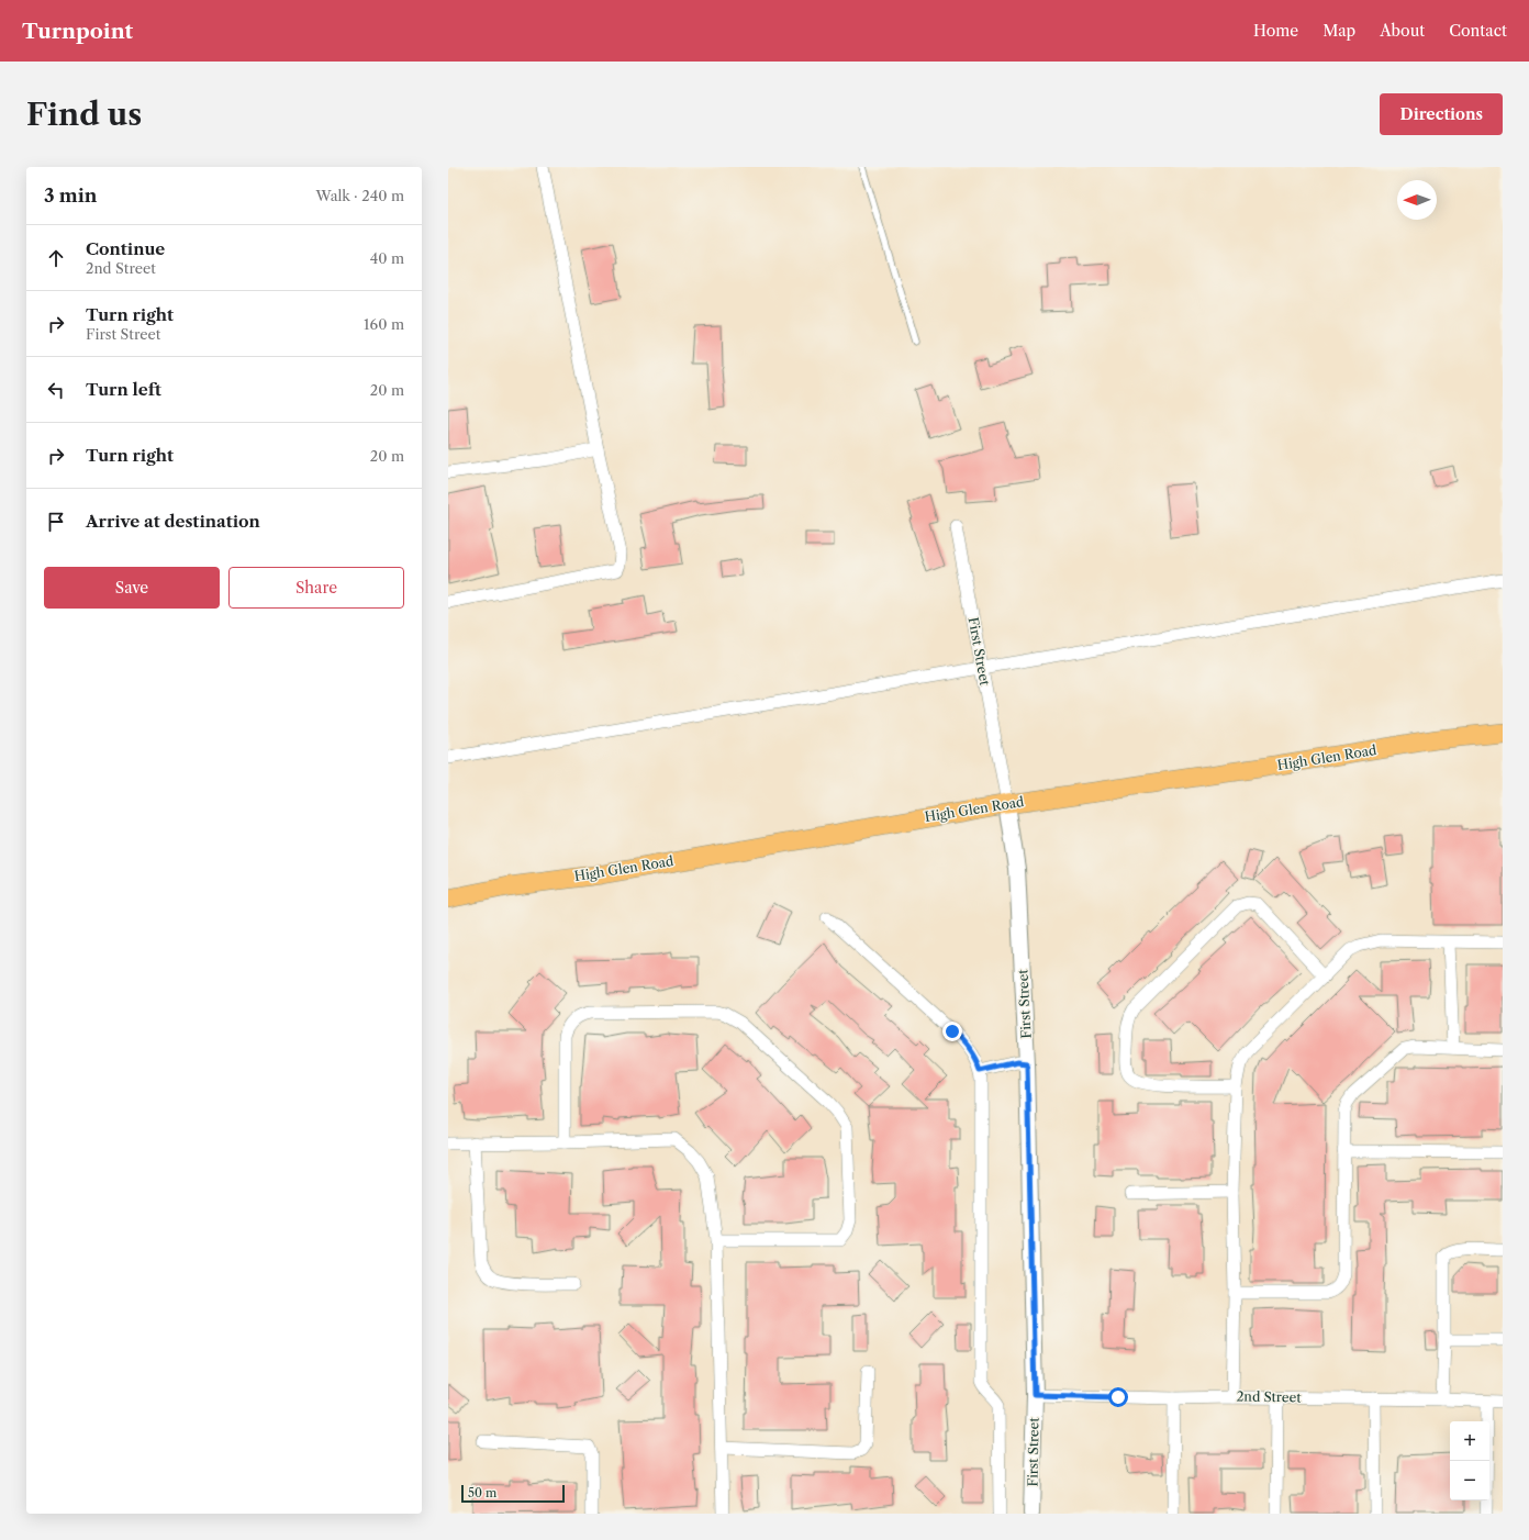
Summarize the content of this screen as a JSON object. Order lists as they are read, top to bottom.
{
  "streets": {
    "main road": ["High Glen Road"],
    "street": ["First Street", "2nd Street"]
  },
  "crossings": [
    ["First Street", "High Glen Road"],
    ["First Street", "2nd Street"]
  ],
  "scale_bar": "50 m",
  "north": "left",
  "page": {
    "header": "Turnpoint",
    "nav": [
      "Home",
      "Map",
      "About",
      "Contact"
    ],
    "buttons": [
      "Directions",
      ["Save", "Share"]
    ],
    "title": "Find us",
    "heading": ["3 min", "Walk · 240 m"],
    "list": [
      ["Continue", "2nd Street", "40 m"],
      ["Turn right", "First Street", "160 m"],
      ["Turn left", "20 m"],
      ["Turn right", "20 m"],
      "Arrive at destination"
    ],
    "map_buttons": ["+", "−"],
    "scale": "50 m"
  }
}
